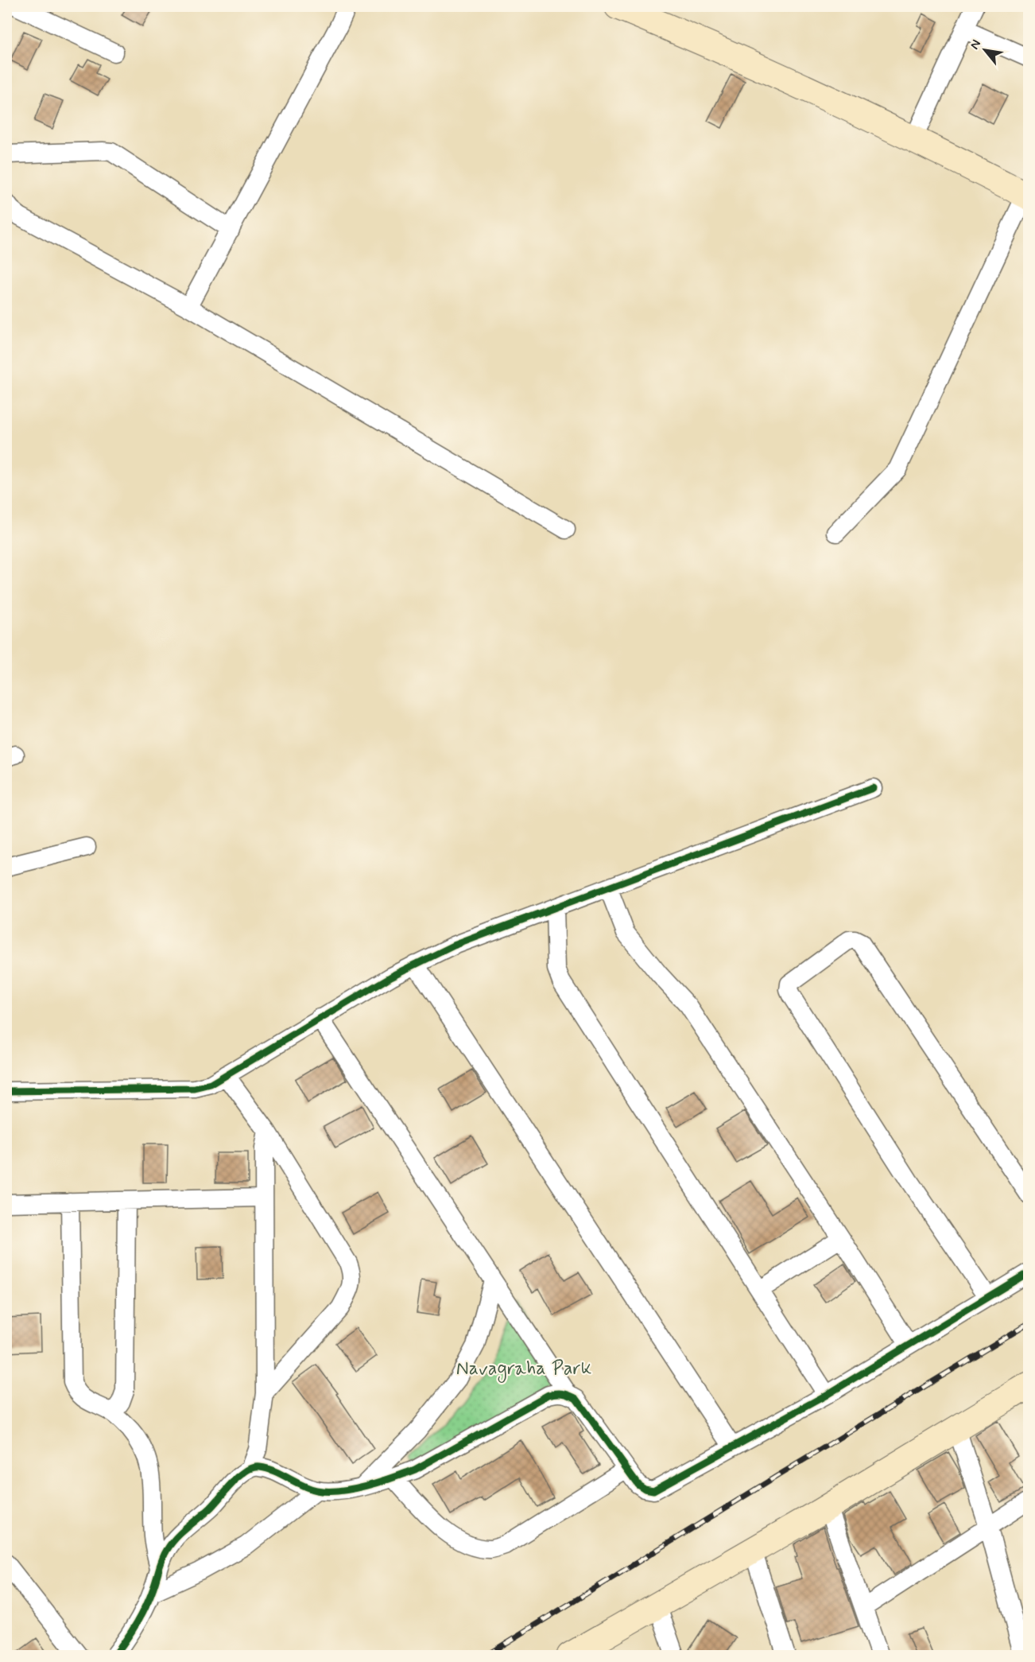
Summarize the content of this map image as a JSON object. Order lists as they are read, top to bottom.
{
  "parks": ["Navagraha Park"],
  "north": "top left"
}
